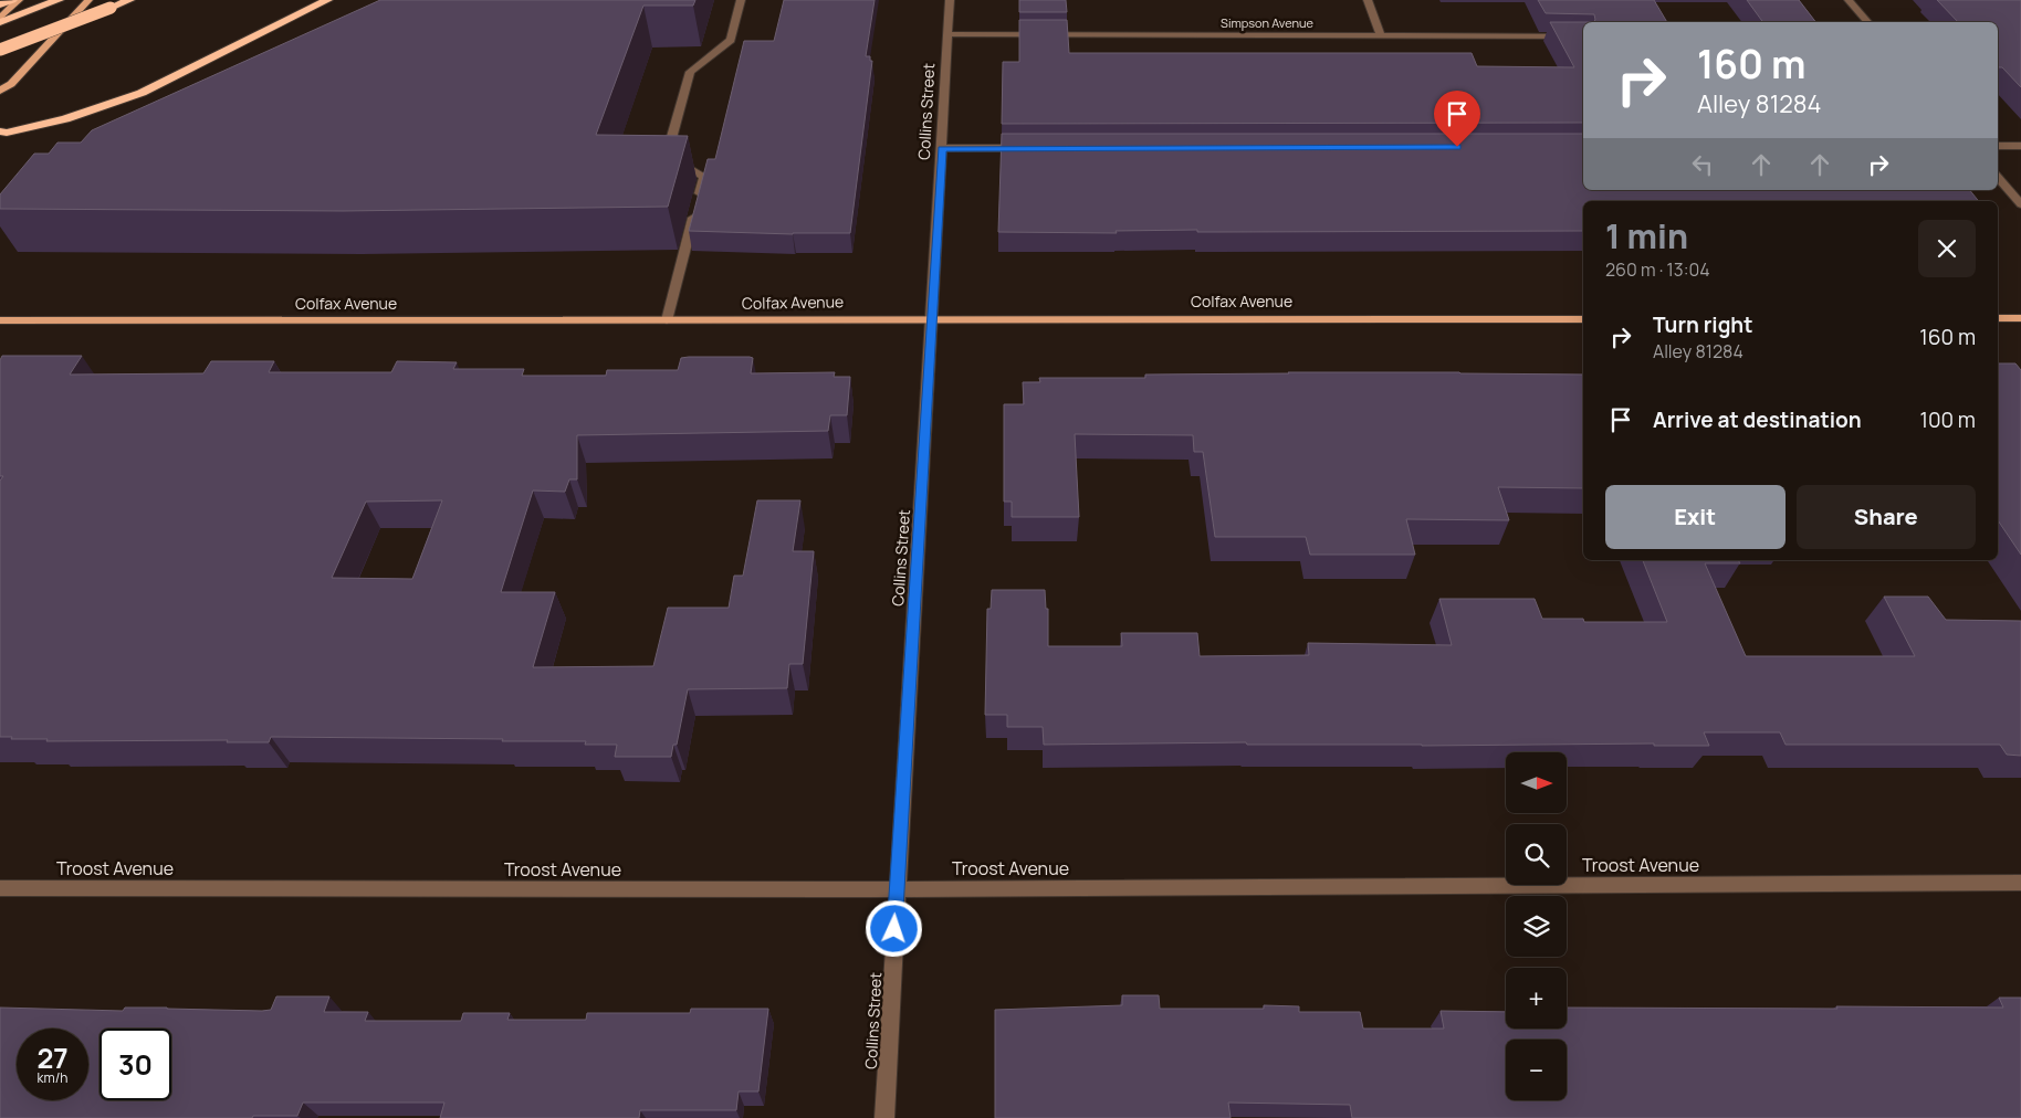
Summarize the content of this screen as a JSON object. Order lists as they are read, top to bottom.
{
  "streets": {
    "main road": ["Colfax Avenue"],
    "street": ["Simpson Avenue", "Collins Street", "Troost Avenue"]
  },
  "crossings": [
    ["Simpson Avenue", "Collins Street"],
    ["Collins Street", "Colfax Avenue"],
    ["Collins Street", "Troost Avenue"]
  ],
  "north": "right",
  "page": {
    "turn": ["160 m", "Alley 81284"],
    "heading": ["1 min", "260 m · 13:04"],
    "list": [
      {
        "name": "Turn right",
        "note": "Alley 81284",
        "value": "160 m"
      },
      {
        "name": "Arrive at destination",
        "value": "100 m"
      }
    ],
    "buttons": ["Exit", "Share"],
    "map_buttons": ["+", "−"],
    "speed": "27 km/h",
    "limit": "30"
  }
}
